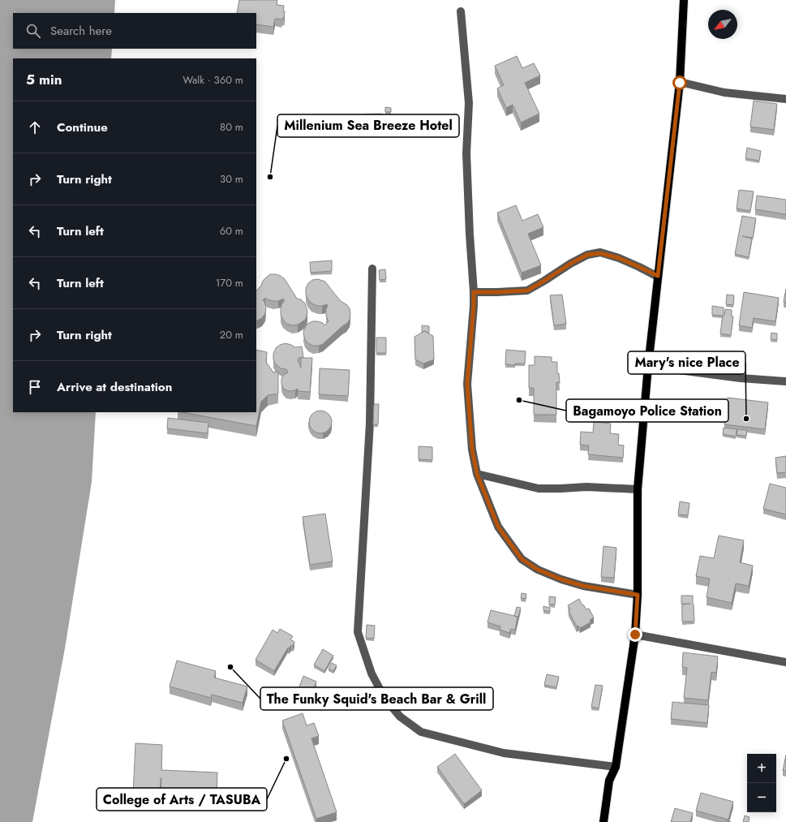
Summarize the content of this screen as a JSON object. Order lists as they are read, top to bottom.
{
  "places": [
    "Millenium Sea Breeze Hotel",
    "Bagamoyo Police Station",
    "Mary's nice Place",
    "The Funky Squid's Beach Bar & Grill",
    "College of Arts / TASUBA"
  ],
  "north": "bottom left",
  "page": {
    "search": "Search here",
    "heading": ["5 min", "Walk · 360 m"],
    "list": [
      ["Continue", "80 m"],
      ["Turn right", "30 m"],
      ["Turn left", "60 m"],
      ["Turn left", "170 m"],
      ["Turn right", "20 m"],
      "Arrive at destination"
    ],
    "map_buttons": ["+", "−"]
  }
}
